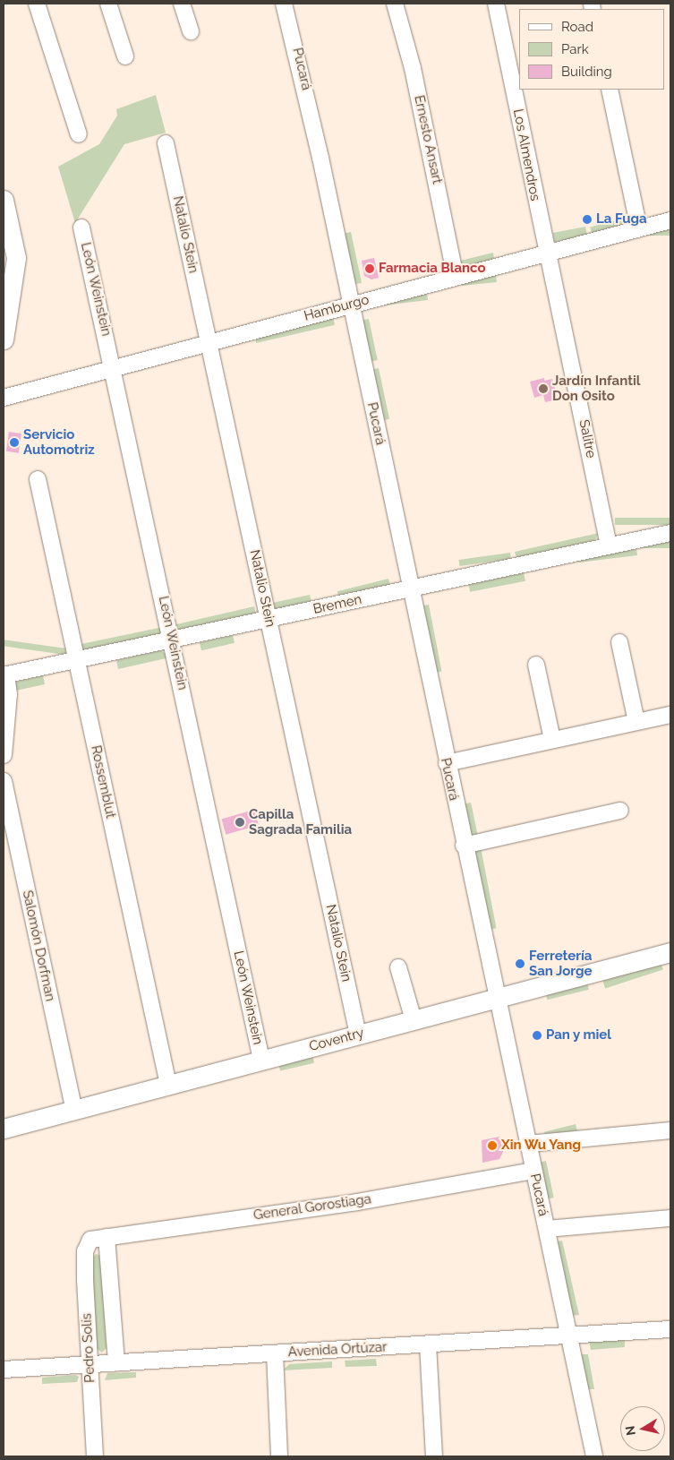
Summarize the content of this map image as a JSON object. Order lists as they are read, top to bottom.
{
  "streets": {
    "street": [
      "Pucará",
      "Ernesto Ansart",
      "Los Almendros",
      "Natalio Stein",
      "León Weinstein",
      "Hamburgo",
      "Salitre",
      "Bremen",
      "Rossemblut",
      "Salomón Dorfman",
      "Coventry",
      "General Gorostiaga",
      "Pedro Solís",
      "Avenida Ortúzar"
    ]
  },
  "crossings": [
    ["Pucará", "Hamburgo"],
    ["Pucará", "Bremen"],
    ["Pucará", "Coventry"],
    ["Pucará", "General Gorostiaga"],
    ["Pucará", "Avenida Ortúzar"],
    ["Ernesto Ansart", "Hamburgo"],
    ["Los Almendros", "Hamburgo"],
    ["Los Almendros", "Salitre"],
    ["Natalio Stein", "Hamburgo"],
    ["Natalio Stein", "Bremen"],
    ["Natalio Stein", "Coventry"],
    ["León Weinstein", "Hamburgo"],
    ["León Weinstein", "Bremen"],
    ["León Weinstein", "Coventry"],
    ["Hamburgo", "Salitre"],
    ["Salitre", "Bremen"],
    ["Bremen", "Rossemblut"],
    ["Rossemblut", "Coventry"],
    ["Salomón Dorfman", "Coventry"],
    ["General Gorostiaga", "Pedro Solís"],
    ["Pedro Solís", "Avenida Ortúzar"]
  ],
  "places": [
    "La Fuga",
    "Farmacia Blanco",
    "Jardín Infantil Don Osito",
    "Servicio Automotriz",
    "Capilla Sagrada Familia",
    "Ferretería San Jorge",
    "Pan y miel",
    "Xin Wu Yang"
  ],
  "legend": ["Road", "Park", "Building"],
  "north": "left"
}
